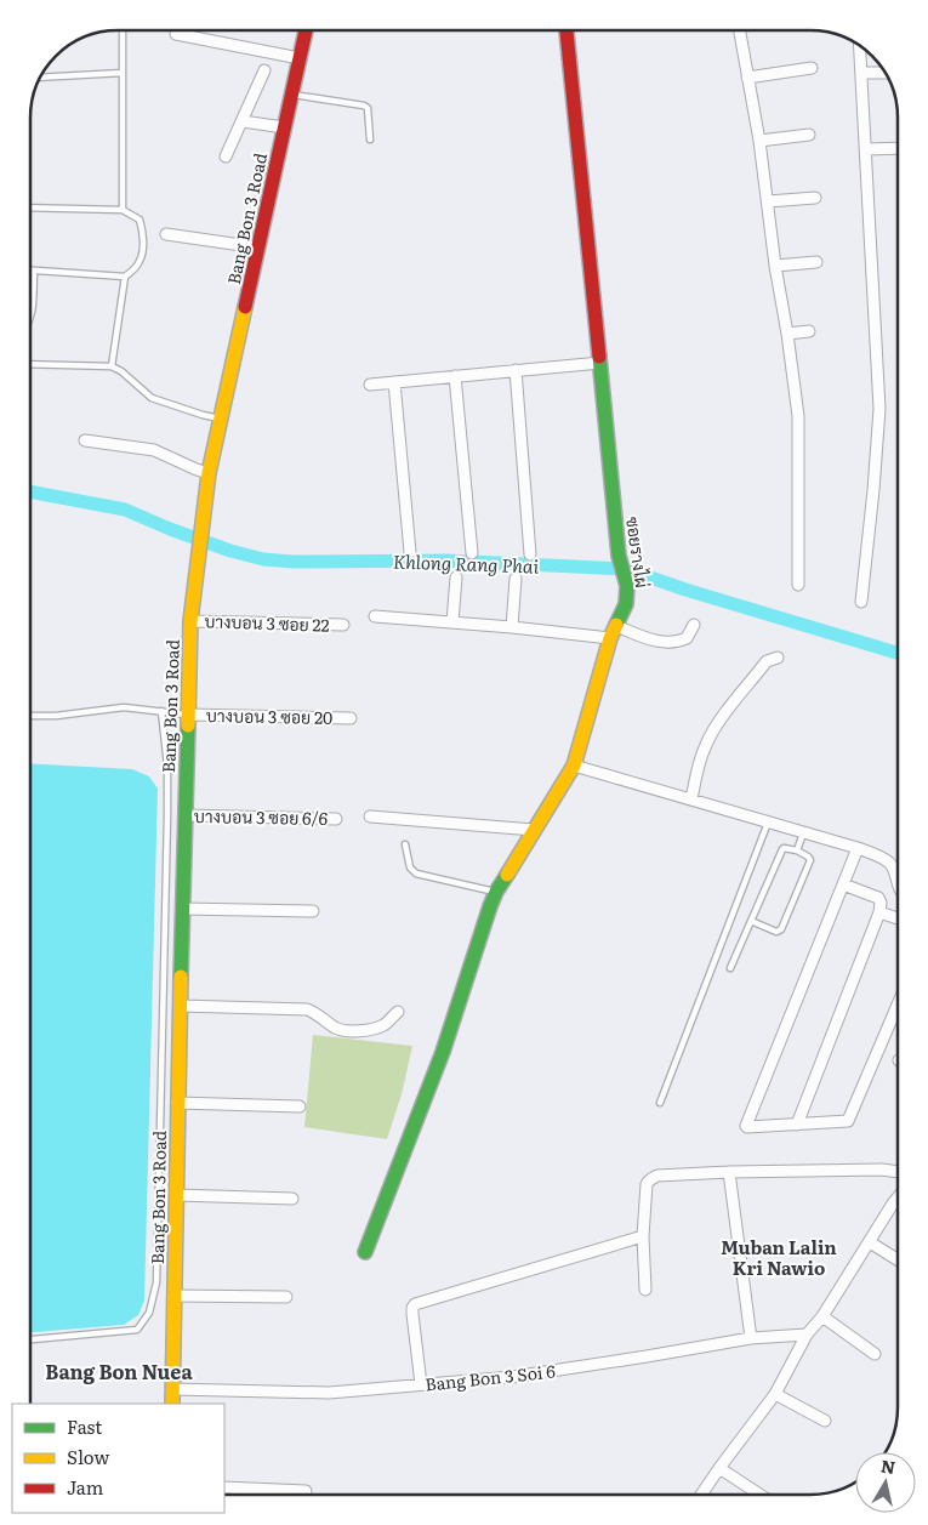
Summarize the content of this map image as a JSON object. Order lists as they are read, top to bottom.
{
  "streets": {
    "main road": ["Bang Bon 3 Road", "ซอยรางไผ่"],
    "street": [
      "บางบอน 3 ซอย 22",
      "บางบอน 3 ซอย 20",
      "บางบอน 3 ซอย 6/6",
      "Bang Bon 3 Soi 6"
    ]
  },
  "crossings": [
    ["Bang Bon 3 Road", "บางบอน 3 ซอย 22"],
    ["Bang Bon 3 Road", "บางบอน 3 ซอย 20"],
    ["Bang Bon 3 Road", "บางบอน 3 ซอย 6/6"],
    ["Bang Bon 3 Road", "Bang Bon 3 Soi 6"]
  ],
  "districts": ["Muban Lalin Kri Nawio", "Bang Bon Nuea"],
  "water": ["Khlong Rang Phai"],
  "legend": ["Fast", "Slow", "Jam"],
  "north": "top"
}
